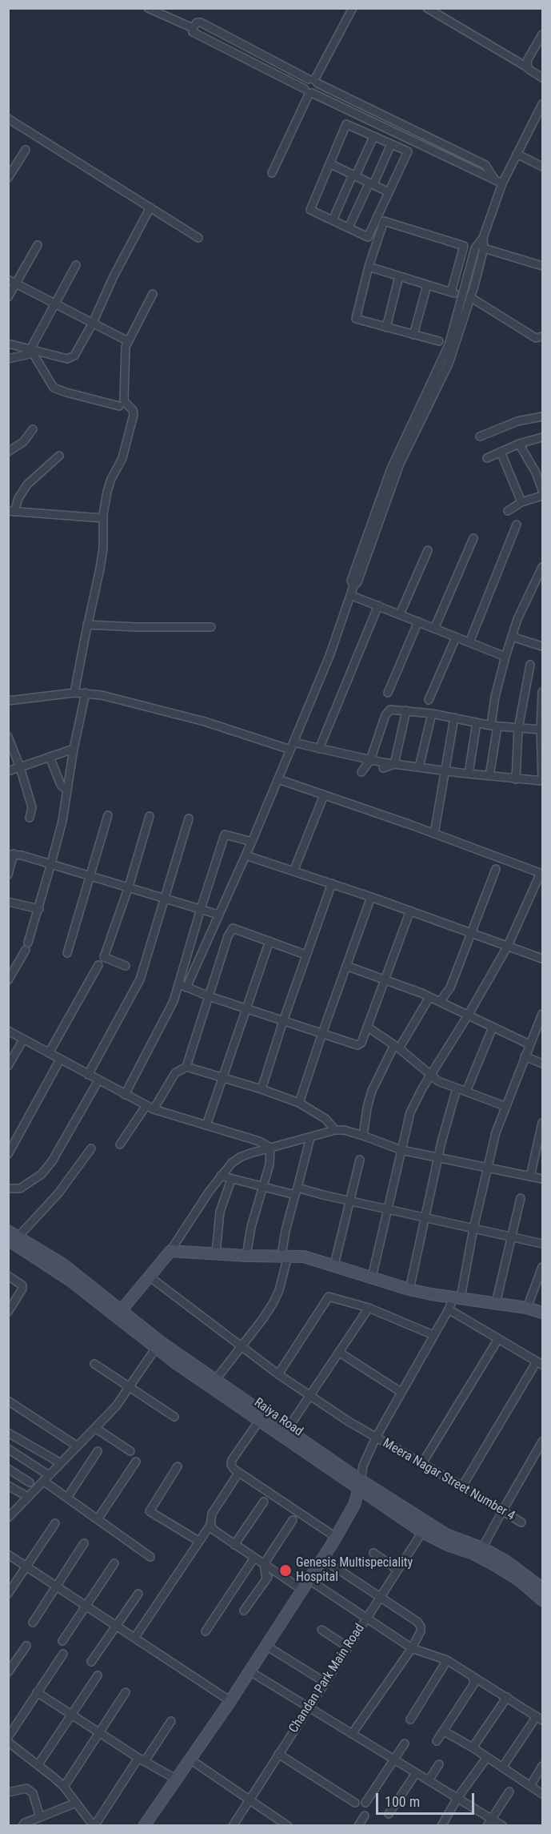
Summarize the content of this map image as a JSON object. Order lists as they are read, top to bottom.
{
  "streets": {
    "street": ["Raiya Road", "Meera Nagar Street Number 4", "Chandan Park Main Road"]
  },
  "crossings": [
    ["Raiya Road", "Chandan Park Main Road"]
  ],
  "places": ["Genesis Multispeciality Hospital"],
  "scale_bar": "100 m"
}
